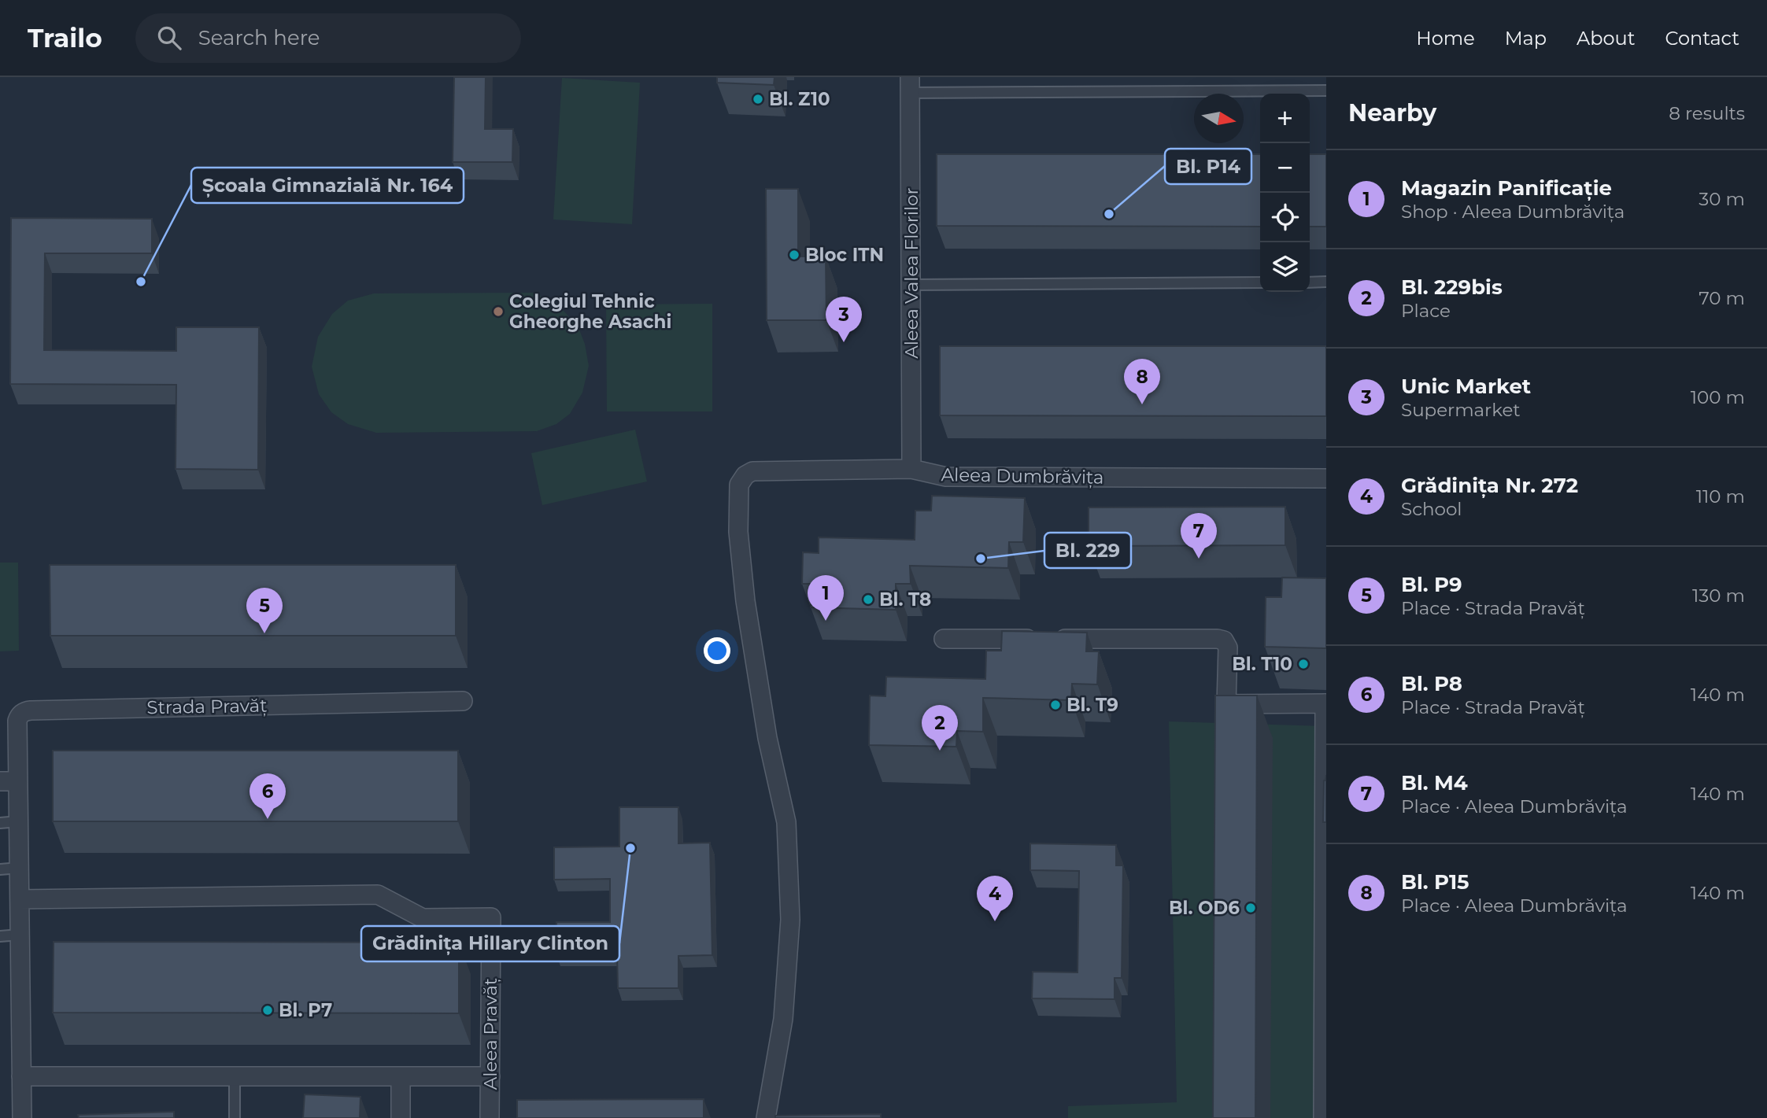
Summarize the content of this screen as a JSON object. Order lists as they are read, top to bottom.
{
  "streets": {
    "street": [
      "Aleea Valea Florilor",
      "Aleea Dumbrăvița",
      "Strada Pravăț",
      "Aleea Pravăț"
    ]
  },
  "crossings": [
    ["Aleea Valea Florilor", "Aleea Dumbrăvița"],
    ["Strada Pravăț", "Aleea Pravăț"]
  ],
  "places": [
    "Bl. Z10",
    "Bl. P14",
    "Bloc ITN",
    "Școala Gimnazială Nr. 164",
    "Colegiul Tehnic Gheorghe Asachi",
    "Bl. 229",
    "Bl. T8",
    "Bl. T10",
    "Bl. T9",
    "Grădinița Hillary Clinton",
    "Bl. OD6",
    "Bl. P7"
  ],
  "north": "right",
  "page": {
    "header": "Trailo",
    "search": "Search here",
    "nav": [
      "Home",
      "Map",
      "About",
      "Contact"
    ],
    "heading": ["Nearby", "8 results"],
    "map_buttons": ["+", "−"],
    "list": [
      {
        "mark": "1",
        "name": "Magazin Panificație",
        "note": "Shop · Aleea Dumbrăvița",
        "value": "30 m"
      },
      {
        "mark": "2",
        "name": "Bl. 229bis",
        "note": "Place",
        "value": "70 m"
      },
      {
        "mark": "3",
        "name": "Unic Market",
        "note": "Supermarket",
        "value": "100 m"
      },
      {
        "mark": "4",
        "name": "Grădinița Nr. 272",
        "note": "School",
        "value": "110 m"
      },
      {
        "mark": "5",
        "name": "Bl. P9",
        "note": "Place · Strada Pravăț",
        "value": "130 m"
      },
      {
        "mark": "6",
        "name": "Bl. P8",
        "note": "Place · Strada Pravăț",
        "value": "140 m"
      },
      {
        "mark": "7",
        "name": "Bl. M4",
        "note": "Place · Aleea Dumbrăvița",
        "value": "140 m"
      },
      {
        "mark": "8",
        "name": "Bl. P15",
        "note": "Place · Aleea Dumbrăvița",
        "value": "140 m"
      }
    ],
    "pins": [
      "3",
      "8",
      "7",
      "1",
      "5",
      "2",
      "6",
      "4"
    ]
  }
}
